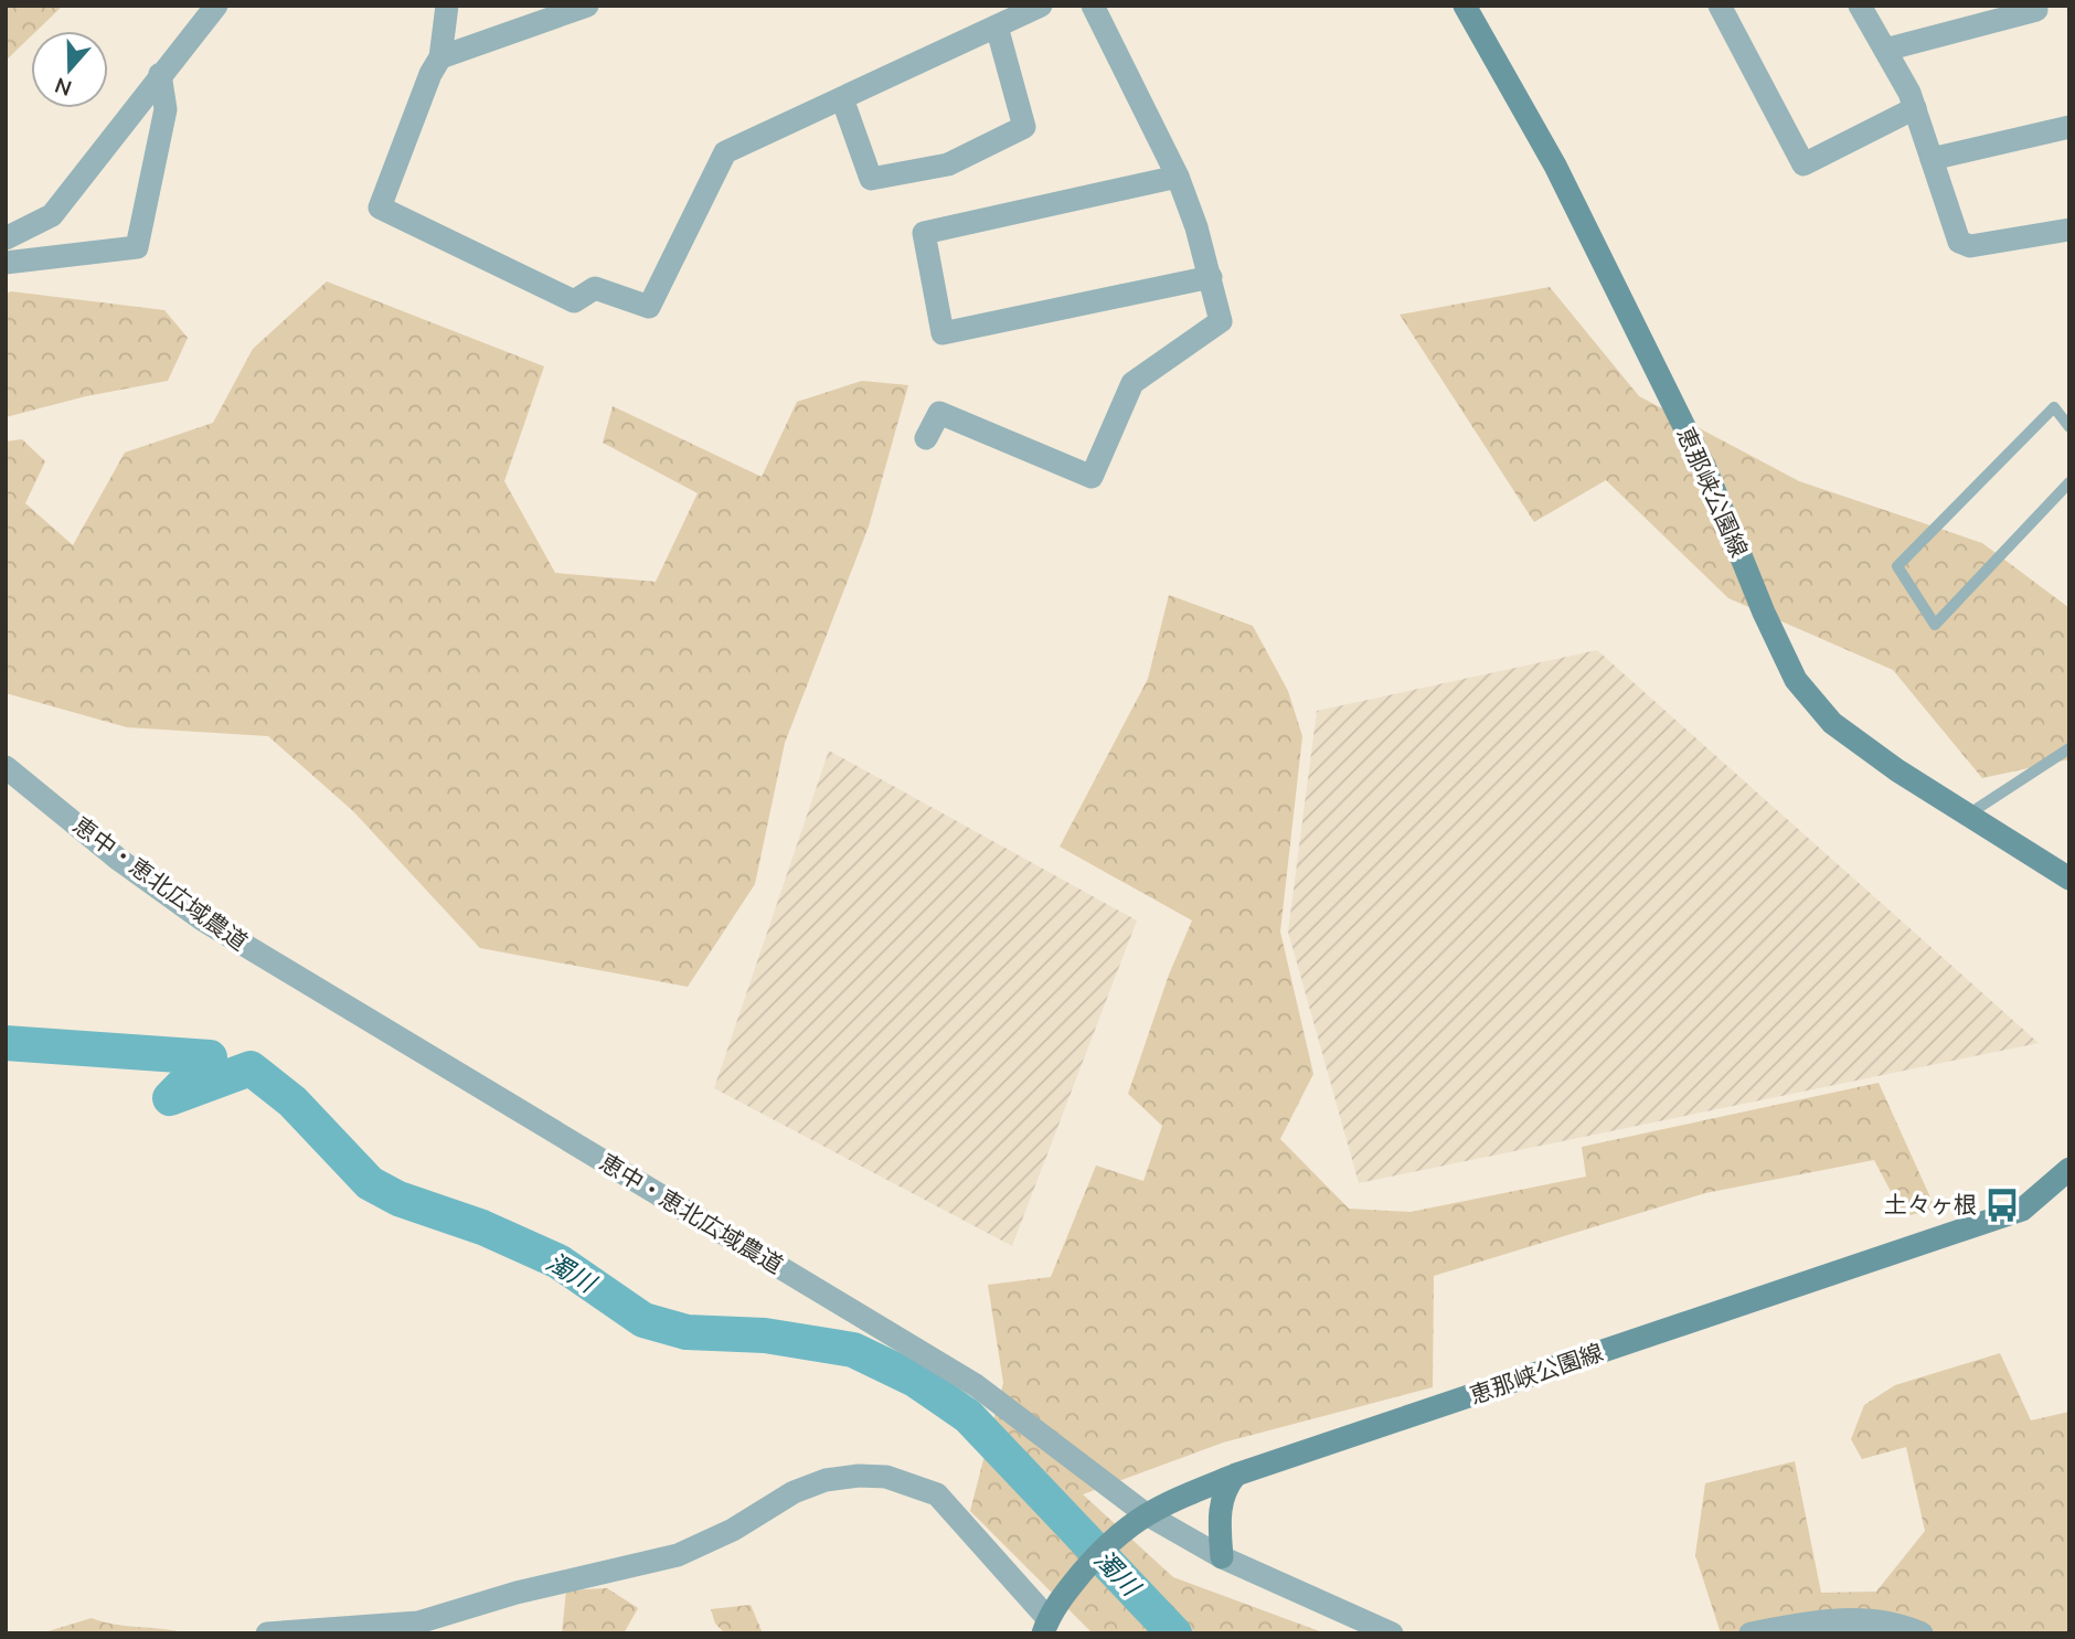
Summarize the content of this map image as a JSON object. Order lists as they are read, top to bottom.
{
  "streets": {
    "main road": ["恵那峡公園線"],
    "street": ["恵中・恵北広域農道"]
  },
  "crossings": [
    ["恵那峡公園線", "恵中・恵北広域農道"]
  ],
  "water": ["濁川"],
  "places": {
    "bus stop": ["土々ヶ根"]
  },
  "north": "bottom"
}
